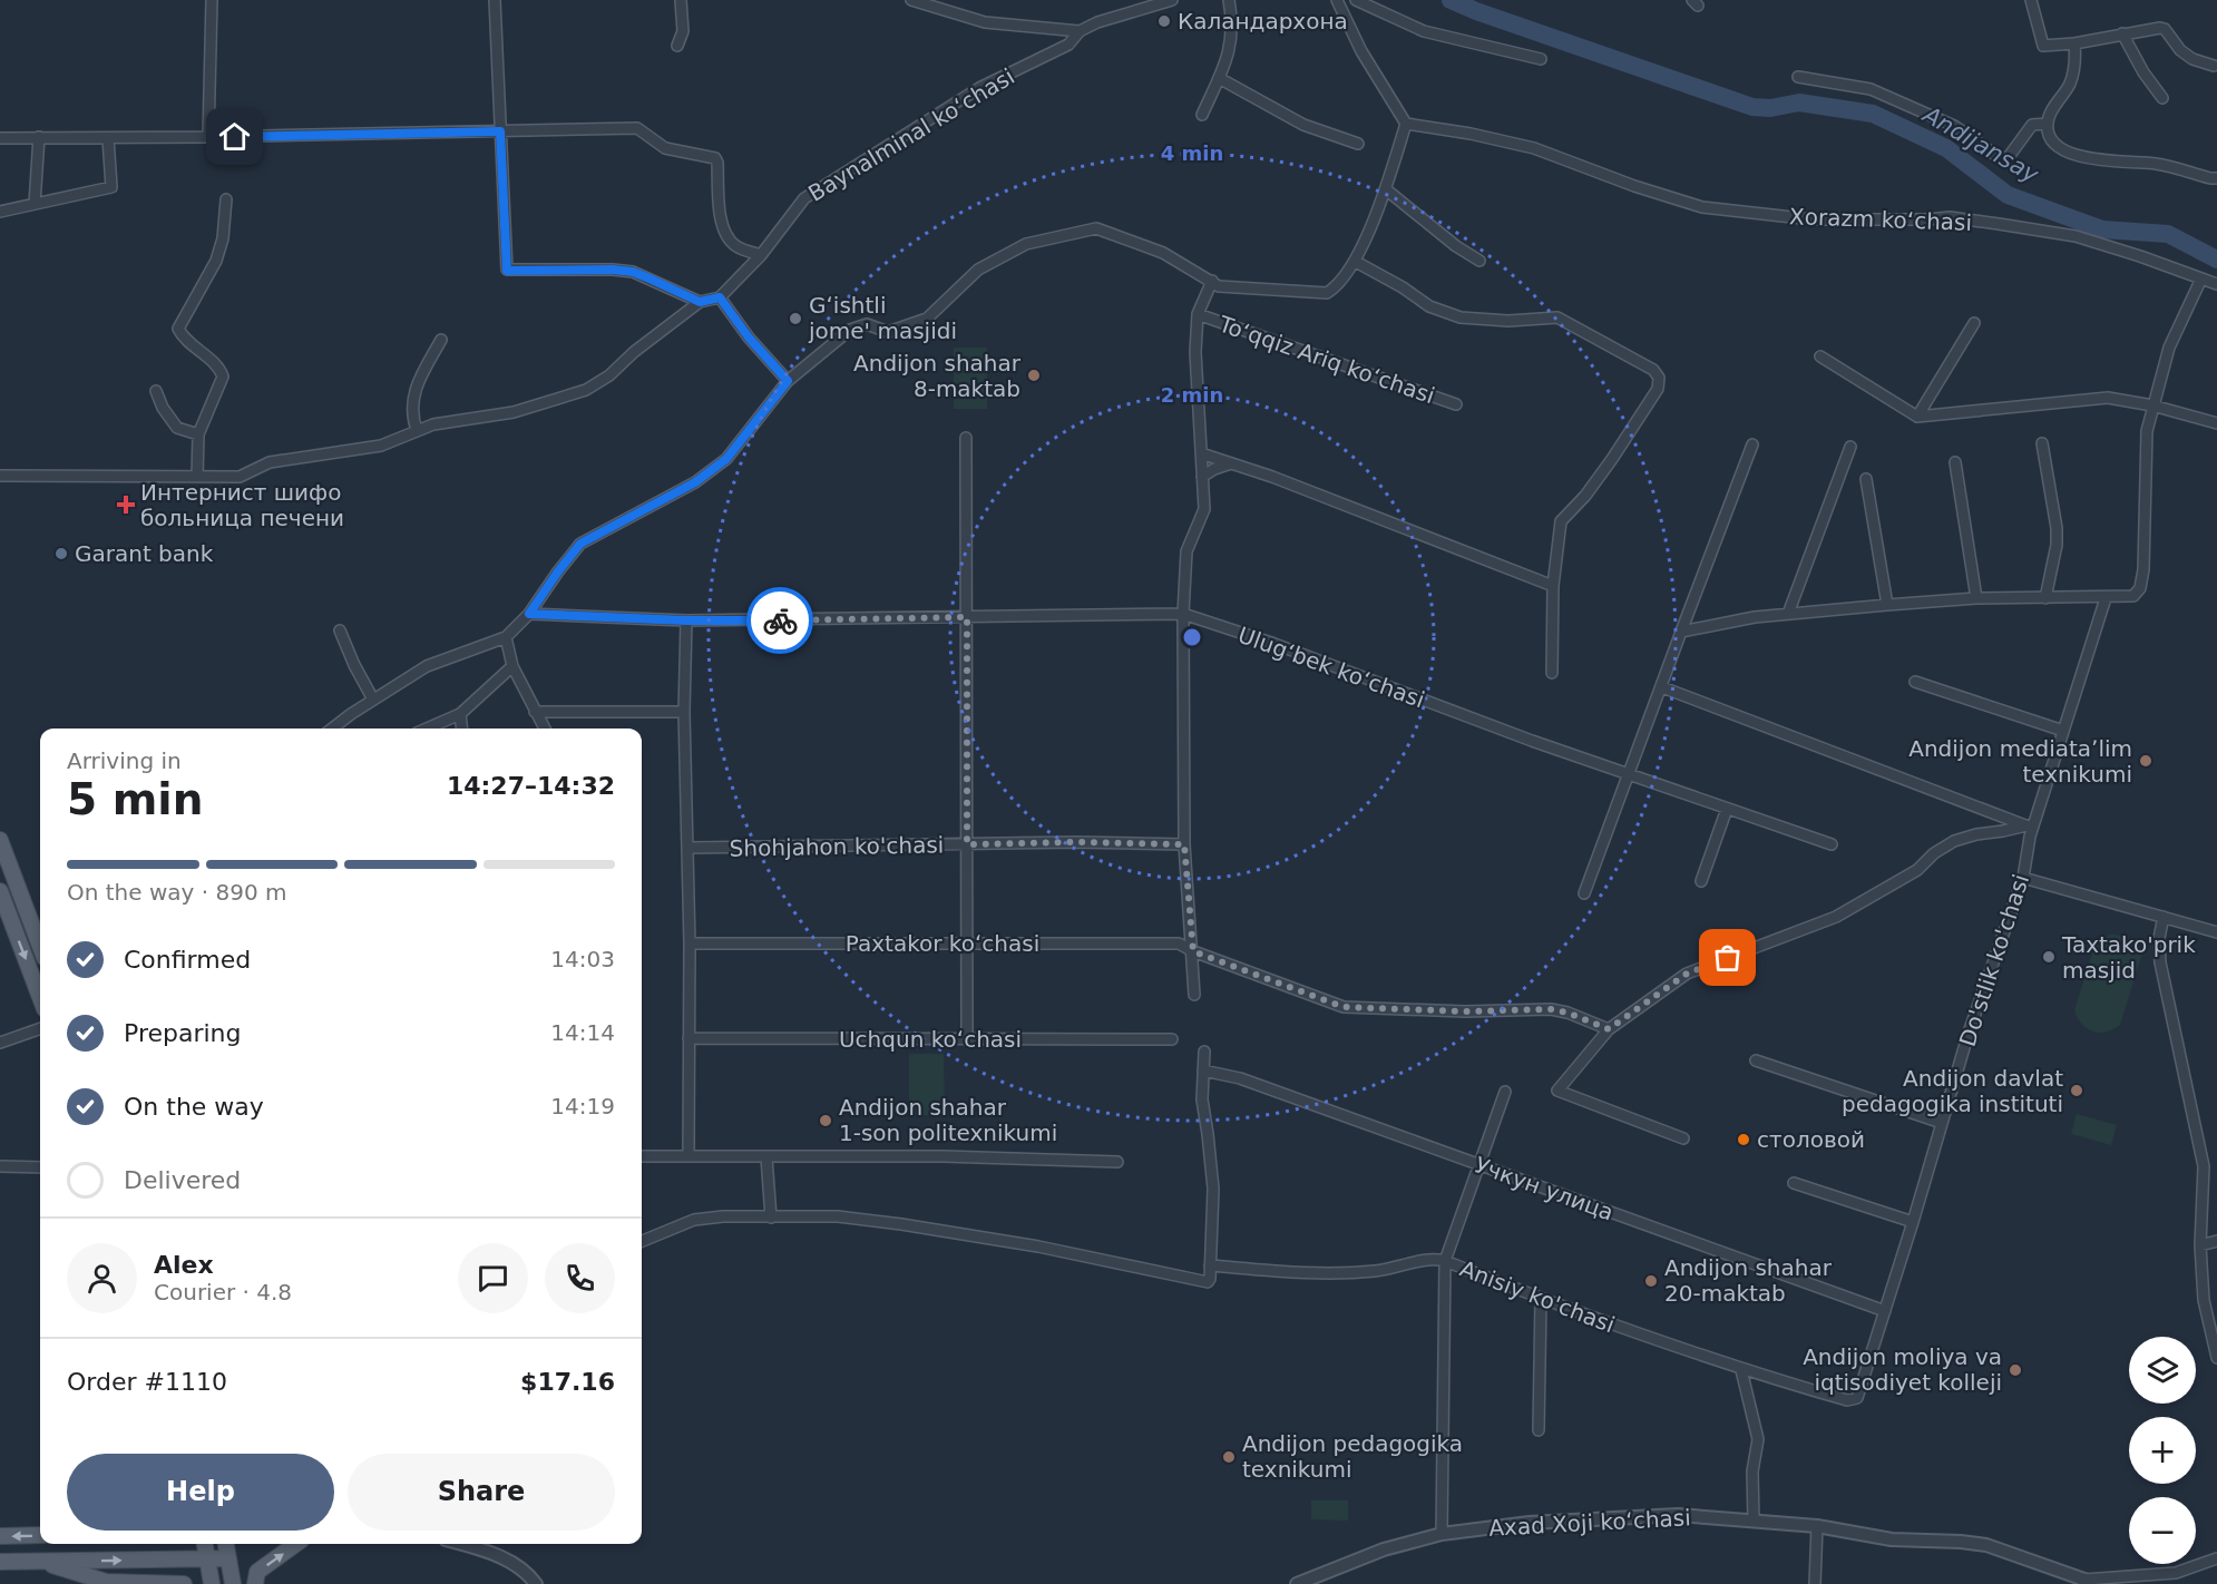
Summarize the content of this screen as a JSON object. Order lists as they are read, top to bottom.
{
  "streets": {
    "street": [
      "Baynalminal koʻchasi",
      "Xorazm koʻchasi",
      "Toʻqqiz Ariq koʻchasi",
      "Ulugʻbek koʻchasi",
      "Shohjahon ko'chasi",
      "Paxtakor koʻchasi",
      "Do'stlik ko'chasi",
      "Uchqun koʻchasi",
      "Учкун улица",
      "Anisiy ko'chasi",
      "Axad Xoji koʻchasi"
    ]
  },
  "crossings": [
    ["Toʻqqiz Ariq koʻchasi", "Ulugʻbek koʻchasi"],
    ["Toʻqqiz Ariq koʻchasi", "Shohjahon ko'chasi"],
    ["Toʻqqiz Ariq koʻchasi", "Paxtakor koʻchasi"],
    ["Do'stlik ko'chasi", "Учкун улица"],
    ["Do'stlik ko'chasi", "Anisiy ko'chasi"]
  ],
  "water": ["Andijansay"],
  "places": {
    "other": [
      "Каландархона",
      "Gʻishtli jome' masjidi",
      "Andijon shahar 8-maktab",
      "Garant bank",
      "Andijon mediataʼlim texnikumi",
      "Taxtako'prik masjid",
      "Andijon davlat pedagogika instituti",
      "Andijon shahar 1-son politexnikumi",
      "столовой",
      "Andijon shahar 20-maktab",
      "Andijon moliya va iqtisodiyet kolleji",
      "Andijon pedagogika texnikumi"
    ],
    "health": ["Интернист шифо больница печени"]
  },
  "page": {
    "heading": ["5 min", "Arriving in", "14:27–14:32"],
    "panel": [
      "Alex",
      "Courier · 4.8",
      "Order #1110",
      "$17.16"
    ],
    "bar": "On the way · 890 m",
    "list": [
      ["Confirmed", "14:03"],
      ["Preparing", "14:14"],
      ["On the way", "14:19"],
      "Delivered"
    ],
    "map_buttons": ["+", "−"],
    "buttons": ["Help", "Share"]
  },
  "rings": ["4 min", "2 min"]
}
